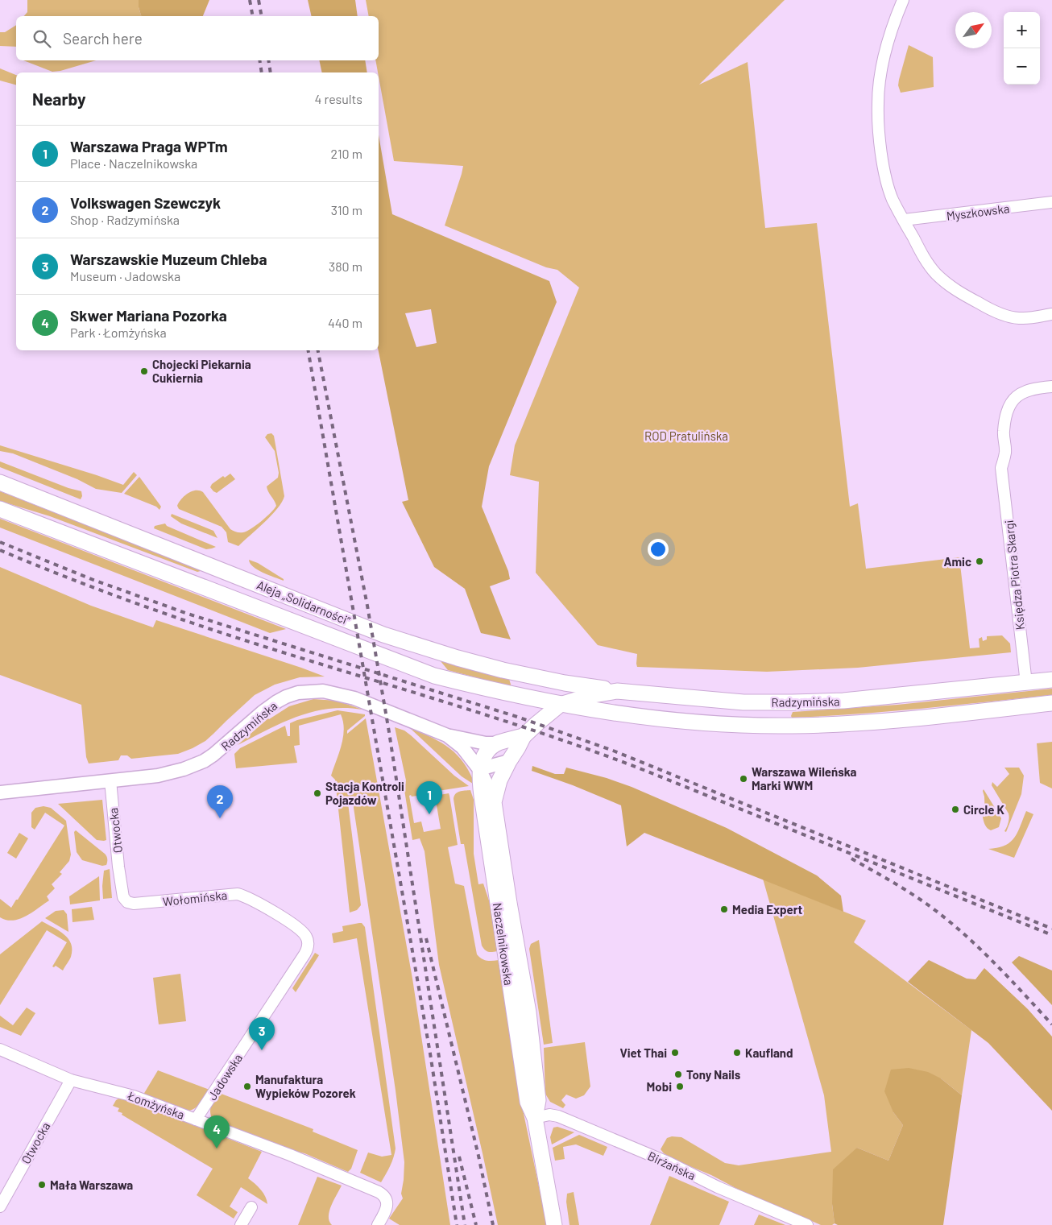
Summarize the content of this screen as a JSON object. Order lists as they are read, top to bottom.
{
  "streets": {
    "main road": ["Aleja „Solidarności”", "Radzymińska", "Naczelnikowska"],
    "street": [
      "Myszkowska",
      "Księdza Piotra Skargi",
      "Otwocka",
      "Wołomińska",
      "Jadowska",
      "Łomżyńska",
      "Birżańska"
    ]
  },
  "crossings": [
    ["Księdza Piotra Skargi", "Radzymińska"],
    ["Aleja „Solidarności”", "Radzymińska"],
    ["Radzymińska", "Otwocka"],
    ["Radzymińska", "Naczelnikowska"],
    ["Otwocka", "Wołomińska"],
    ["Otwocka", "Łomżyńska"],
    ["Wołomińska", "Jadowska"],
    ["Naczelnikowska", "Birżańska"],
    ["Jadowska", "Łomżyńska"]
  ],
  "parks": ["ROD Pratulińska"],
  "places": [
    "Chojecki Piekarnia Cukiernia",
    "Amic",
    "Warszawa Wileńska Marki WWM",
    "Stacja Kontroli Pojazdów",
    "Circle K",
    "Media Expert",
    "Viet Thai",
    "Kaufland",
    "Tony Nails",
    "Manufaktura Wypieków Pozorek",
    "Mobi",
    "Mała Warszawa"
  ],
  "north": "top right",
  "page": {
    "map_buttons": ["+", "−"],
    "search": "Search here",
    "heading": ["Nearby", "4 results"],
    "list": [
      {
        "mark": "1",
        "name": "Warszawa Praga WPTm",
        "note": "Place · Naczelnikowska",
        "value": "210 m"
      },
      {
        "mark": "2",
        "name": "Volkswagen Szewczyk",
        "note": "Shop · Radzymińska",
        "value": "310 m"
      },
      {
        "mark": "3",
        "name": "Warszawskie Muzeum Chleba",
        "note": "Museum · Jadowska",
        "value": "380 m"
      },
      {
        "mark": "4",
        "name": "Skwer Mariana Pozorka",
        "note": "Park · Łomżyńska",
        "value": "440 m"
      }
    ],
    "pins": [
      "1",
      "2",
      "3",
      "4"
    ]
  }
}
